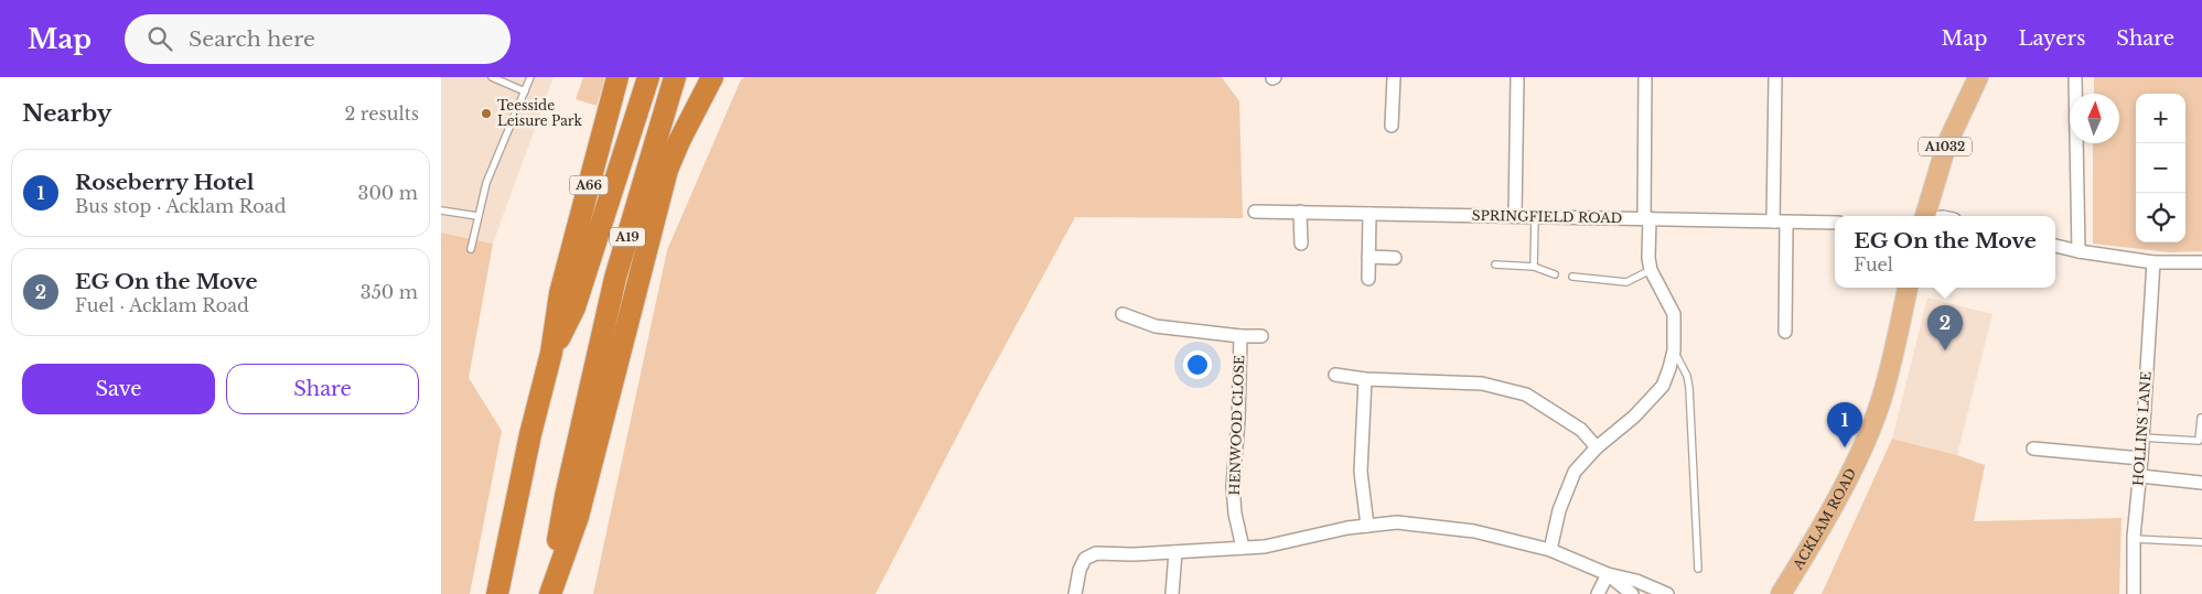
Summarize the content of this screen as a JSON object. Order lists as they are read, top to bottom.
{
  "streets": {
    "highway": ["A66", "A19"],
    "main road": ["A1032", "ACKLAM ROAD"],
    "street": ["SPRINGFIELD ROAD", "HENWOOD CLOSE", "HOLLINS LANE"]
  },
  "crossings": [
    ["A66", "A19"]
  ],
  "places": ["Teesside Leisure Park"],
  "north": "top",
  "page": {
    "header": "Map",
    "search": "Search here",
    "nav": ["Map", "Layers", "Share"],
    "heading": ["Nearby", "2 results"],
    "map_buttons": ["+", "−"],
    "list": [
      {
        "mark": "1",
        "name": "Roseberry Hotel",
        "note": "Bus stop · Acklam Road",
        "value": "300 m"
      },
      {
        "mark": "2",
        "name": "EG On the Move",
        "note": "Fuel · Acklam Road",
        "value": "350 m"
      }
    ],
    "popup": ["EG On the Move", "Fuel"],
    "pins": ["2", "1"],
    "buttons": ["Save", "Share"]
  }
}
